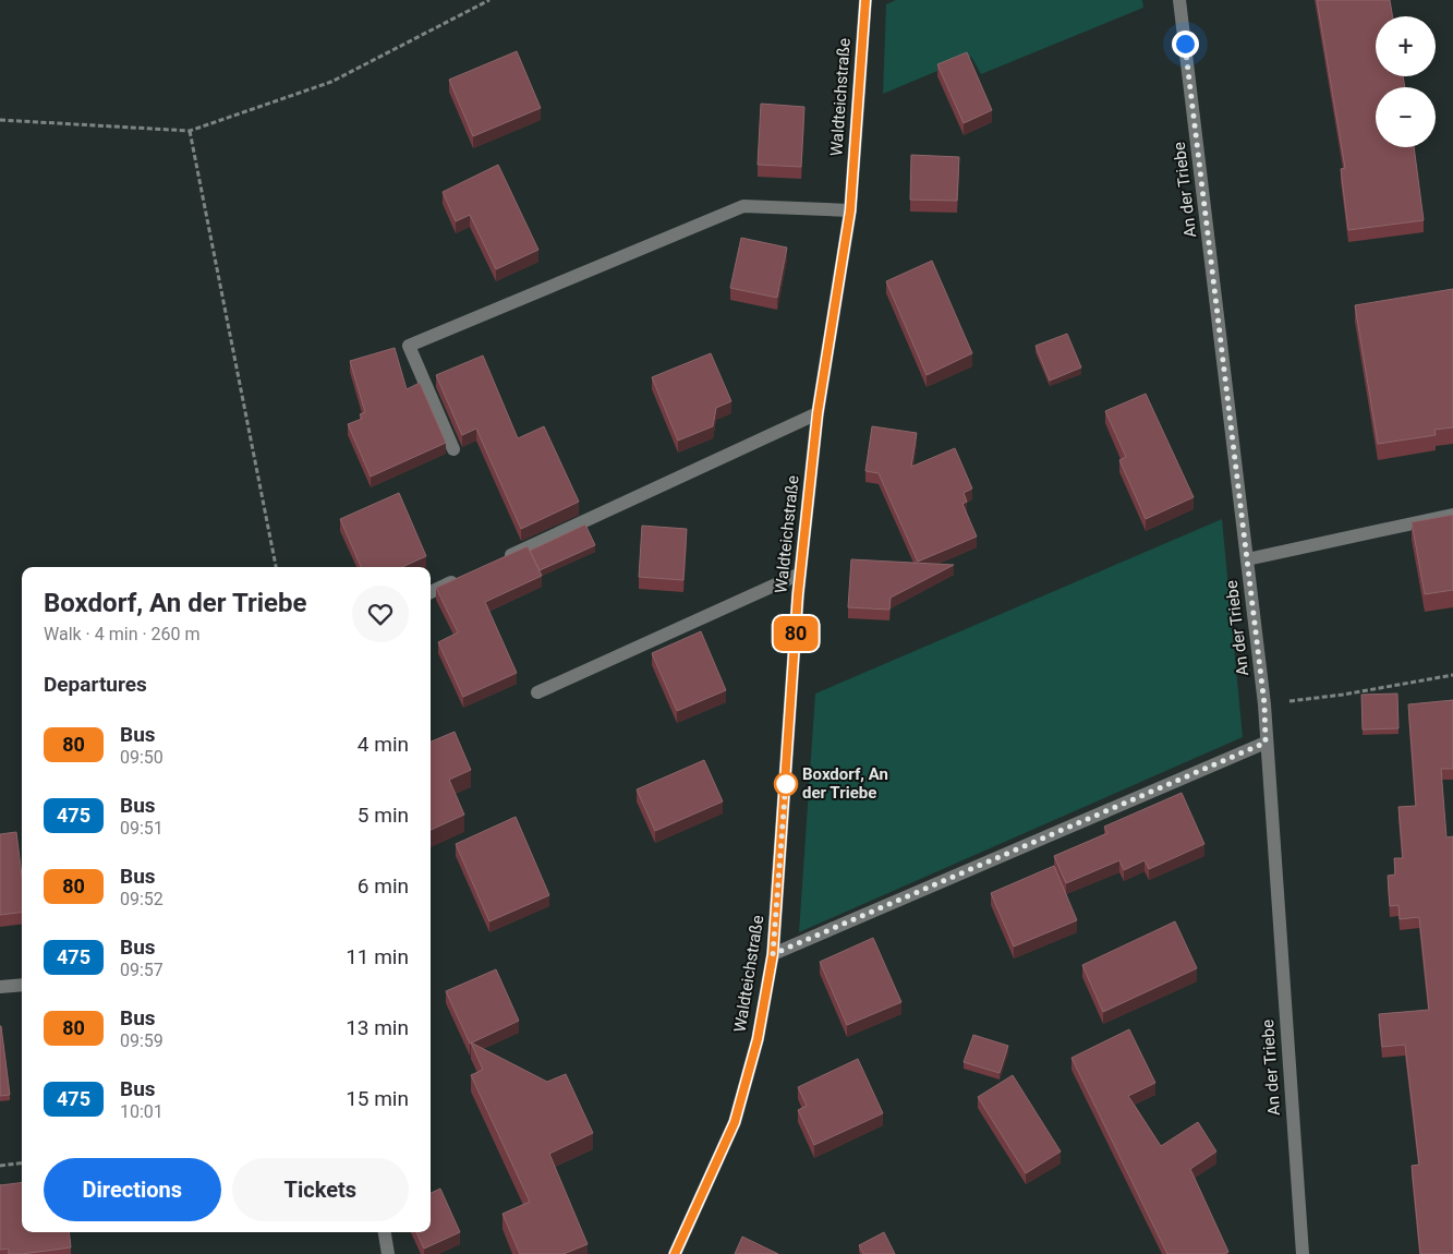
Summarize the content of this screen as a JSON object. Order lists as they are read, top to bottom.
{
  "streets": {
    "street": ["Waldteichstraße", "An der Triebe"]
  },
  "places": ["Boxdorf, An der Triebe"],
  "lines": ["bus line 80"],
  "page": {
    "on_map": "80",
    "map_buttons": ["+", "−"],
    "heading": [
      ["Boxdorf, An der Triebe", "Walk · 4 min · 260 m"],
      "Departures"
    ],
    "list": [
      {
        "mark": "80",
        "name": "Bus",
        "note": "09:50",
        "value": "4 min"
      },
      {
        "mark": "475",
        "name": "Bus",
        "note": "09:51",
        "value": "5 min"
      },
      {
        "mark": "80",
        "name": "Bus",
        "note": "09:52",
        "value": "6 min"
      },
      {
        "mark": "475",
        "name": "Bus",
        "note": "09:57",
        "value": "11 min"
      },
      {
        "mark": "80",
        "name": "Bus",
        "note": "09:59",
        "value": "13 min"
      },
      {
        "mark": "475",
        "name": "Bus",
        "note": "10:01",
        "value": "15 min"
      }
    ],
    "buttons": ["Directions", "Tickets"]
  }
}
